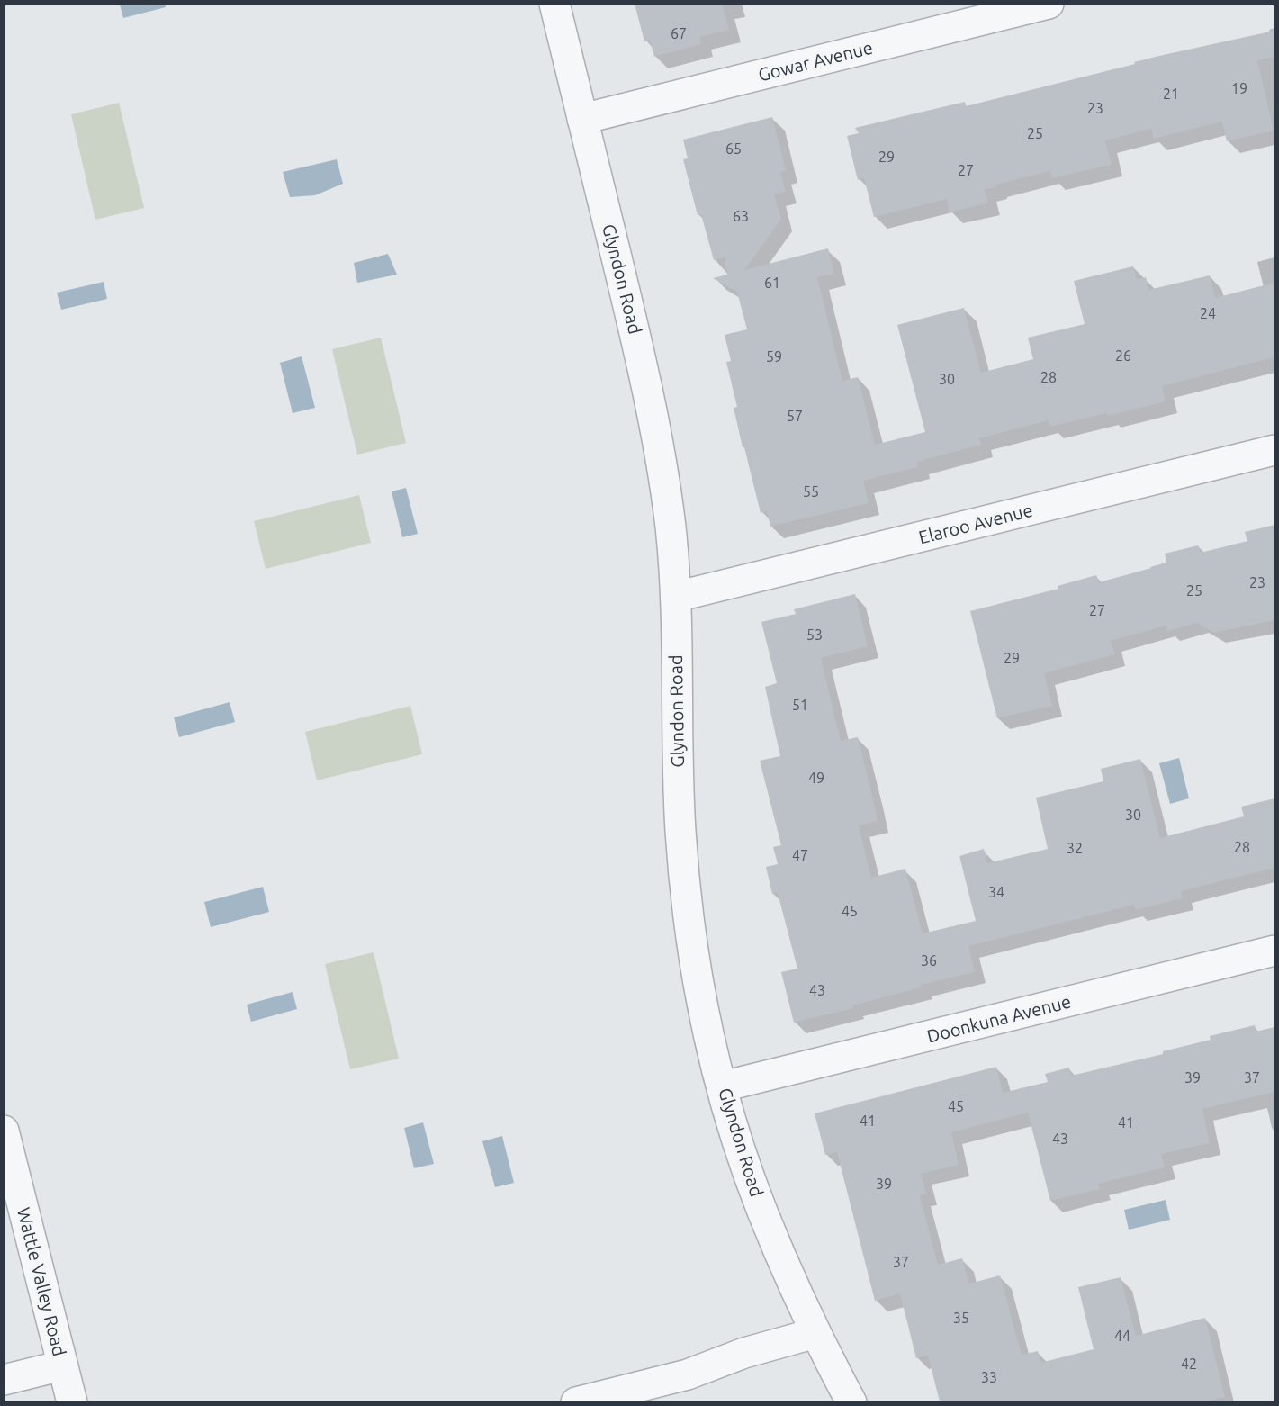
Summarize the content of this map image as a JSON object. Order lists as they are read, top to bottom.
{
  "streets": {
    "street": [
      "Gowar Avenue",
      "Glyndon Road",
      "Elaroo Avenue",
      "Doonkuna Avenue",
      "Wattle Valley Road"
    ]
  },
  "crossings": [
    ["Gowar Avenue", "Glyndon Road"],
    ["Glyndon Road", "Elaroo Avenue"],
    ["Glyndon Road", "Doonkuna Avenue"]
  ],
  "house_numbers": [
    "67",
    "19",
    "21",
    "23",
    "25",
    "65",
    "29",
    "27",
    "63",
    "61",
    "24",
    "26",
    "59",
    "28",
    "30",
    "57",
    "55",
    "23",
    "25",
    "27",
    "53",
    "29",
    "51",
    "49",
    "30",
    "28",
    "32",
    "47",
    "34",
    "45",
    "36",
    "43",
    "39",
    "37",
    "45",
    "41",
    "41",
    "43",
    "39",
    "37",
    "35",
    "44",
    "42",
    "33"
  ]
}
